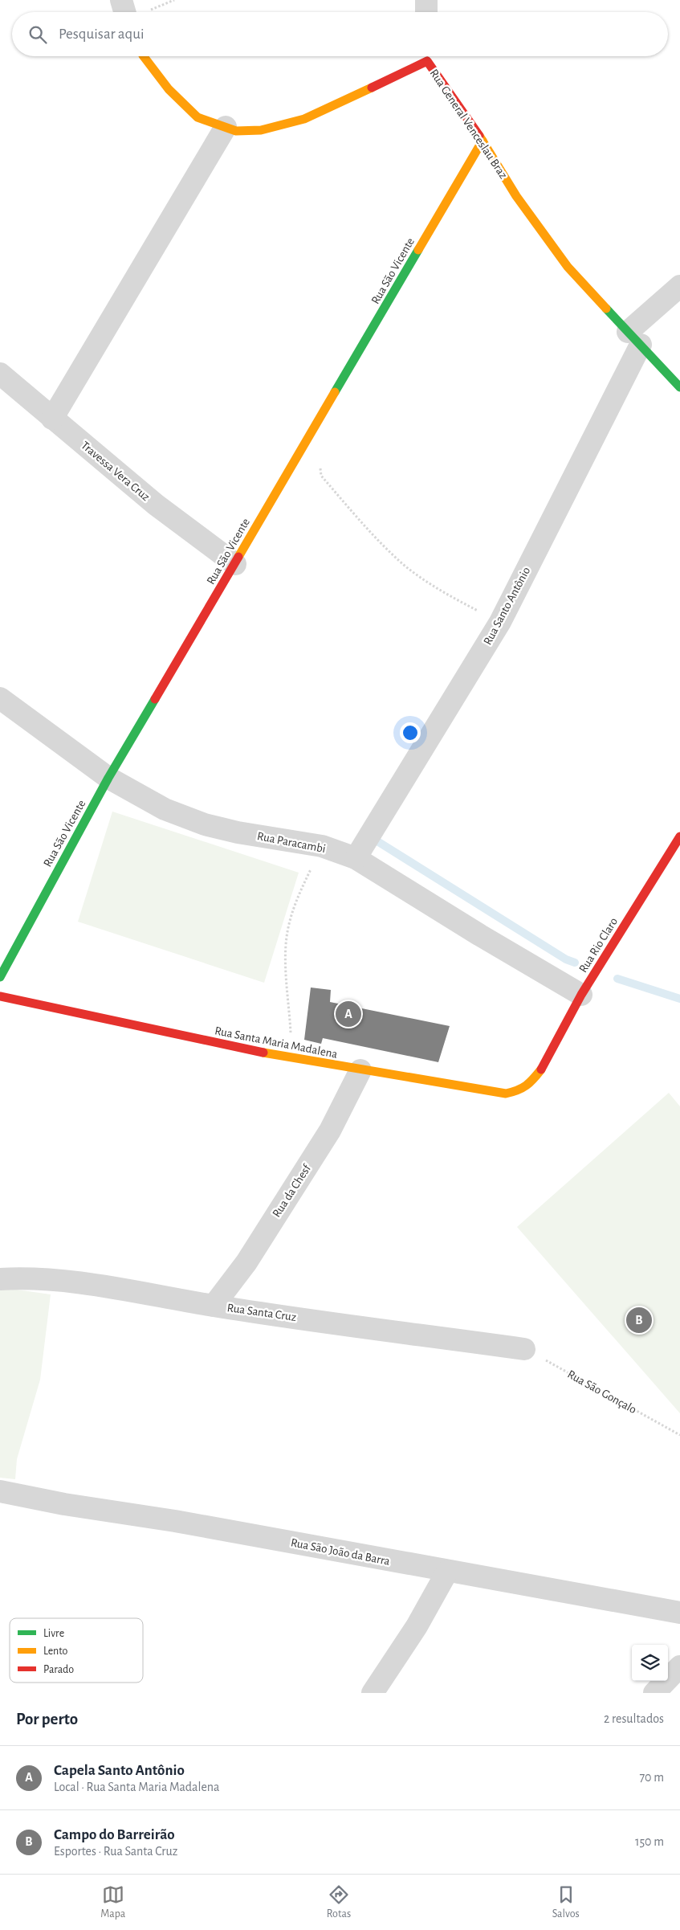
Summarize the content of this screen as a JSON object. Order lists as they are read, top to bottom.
{
  "streets": {
    "street": [
      "Rua General Venceslau Braz",
      "Rua São Vicente",
      "Travessa Vera Cruz",
      "Rua Santo Antônio",
      "Rua Paracambi",
      "Rua Rio Claro",
      "Rua Santa Maria Madalena",
      "Rua da Chesf",
      "Rua Santa Cruz",
      "Rua São João da Barra"
    ],
    "path": ["Rua São Gonçalo"]
  },
  "crossings": [
    ["Rua General Venceslau Braz", "Rua São Vicente"],
    ["Rua General Venceslau Braz", "Rua Santo Antônio"],
    ["Rua São Vicente", "Travessa Vera Cruz"],
    ["Rua São Vicente", "Rua Paracambi"],
    ["Rua Santo Antônio", "Rua Paracambi"],
    ["Rua Paracambi", "Rua Rio Claro"],
    ["Rua Rio Claro", "Rua Santa Maria Madalena"],
    ["Rua Santa Maria Madalena", "Rua da Chesf"],
    ["Rua da Chesf", "Rua Santa Cruz"],
    ["Rua Santa Cruz", "Rua São Gonçalo"]
  ],
  "legend": ["Livre", "Lento", "Parado"],
  "page": {
    "search": "Pesquisar aqui",
    "pins": ["A", "B"],
    "heading": ["Por perto", "2 resultados"],
    "list": [
      {
        "mark": "A",
        "name": "Capela Santo Antônio",
        "note": "Local · Rua Santa Maria Madalena",
        "value": "70 m"
      },
      {
        "mark": "B",
        "name": "Campo do Barreirão",
        "note": "Esportes · Rua Santa Cruz",
        "value": "150 m"
      }
    ],
    "nav": ["Mapa", "Rotas", "Salvos"]
  }
}
